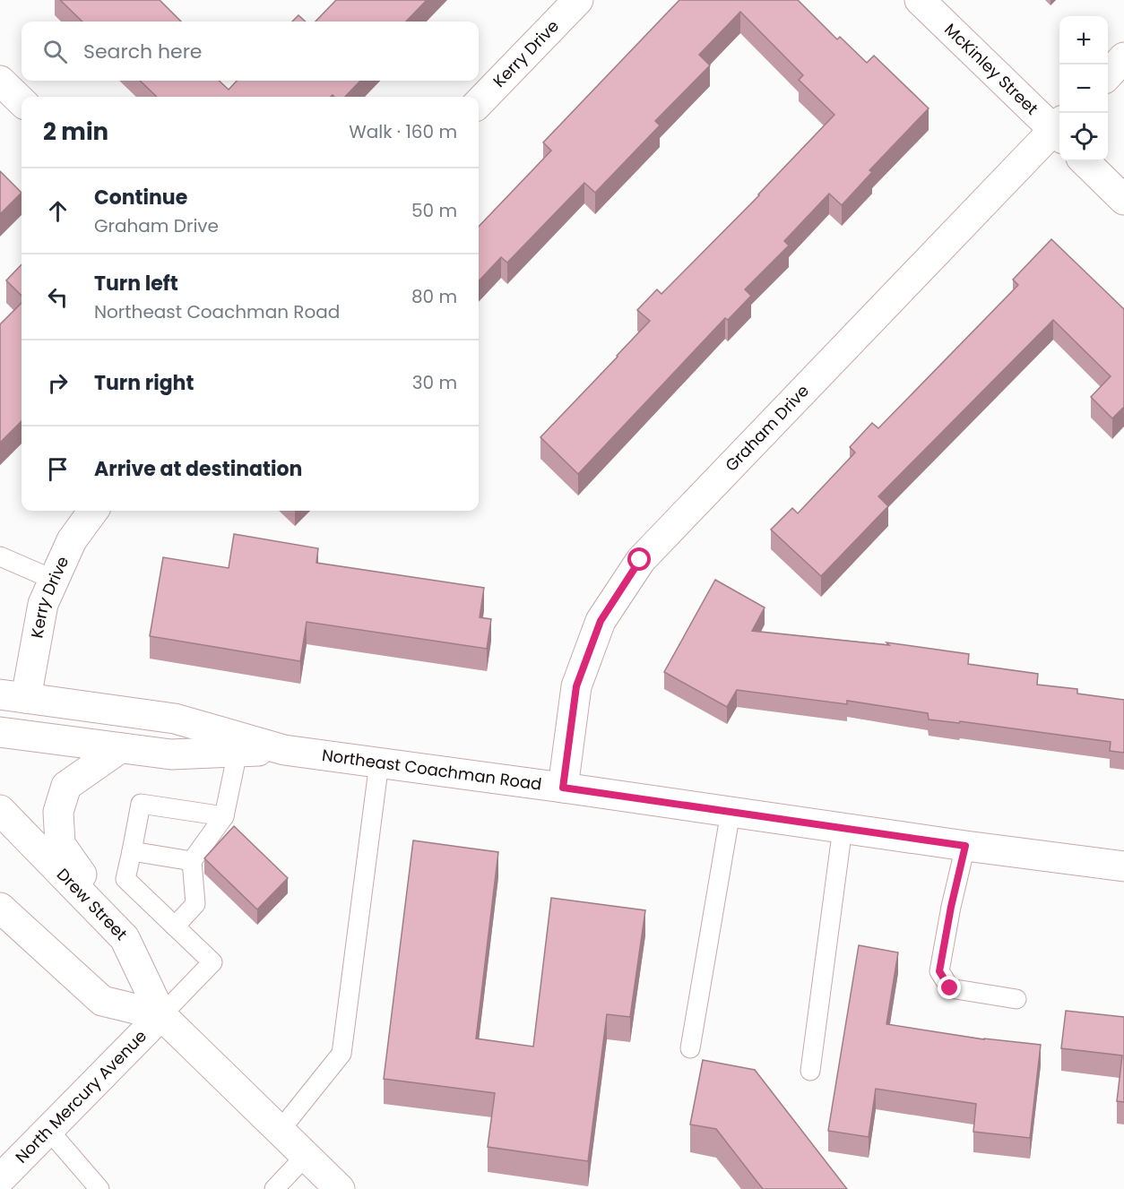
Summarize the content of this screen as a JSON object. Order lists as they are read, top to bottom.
{
  "streets": {
    "main road": [
      "Kerry Drive",
      "McKinley Street",
      "Graham Drive",
      "Northeast Coachman Road",
      "Drew Street",
      "North Mercury Avenue"
    ]
  },
  "crossings": [
    ["Kerry Drive", "Northeast Coachman Road"],
    ["Graham Drive", "Northeast Coachman Road"],
    ["Drew Street", "North Mercury Avenue"]
  ],
  "page": {
    "map_buttons": ["+", "−"],
    "search": "Search here",
    "heading": ["2 min", "Walk · 160 m"],
    "list": [
      ["Continue", "Graham Drive", "50 m"],
      ["Turn left", "Northeast Coachman Road", "80 m"],
      ["Turn right", "30 m"],
      "Arrive at destination"
    ]
  }
}
